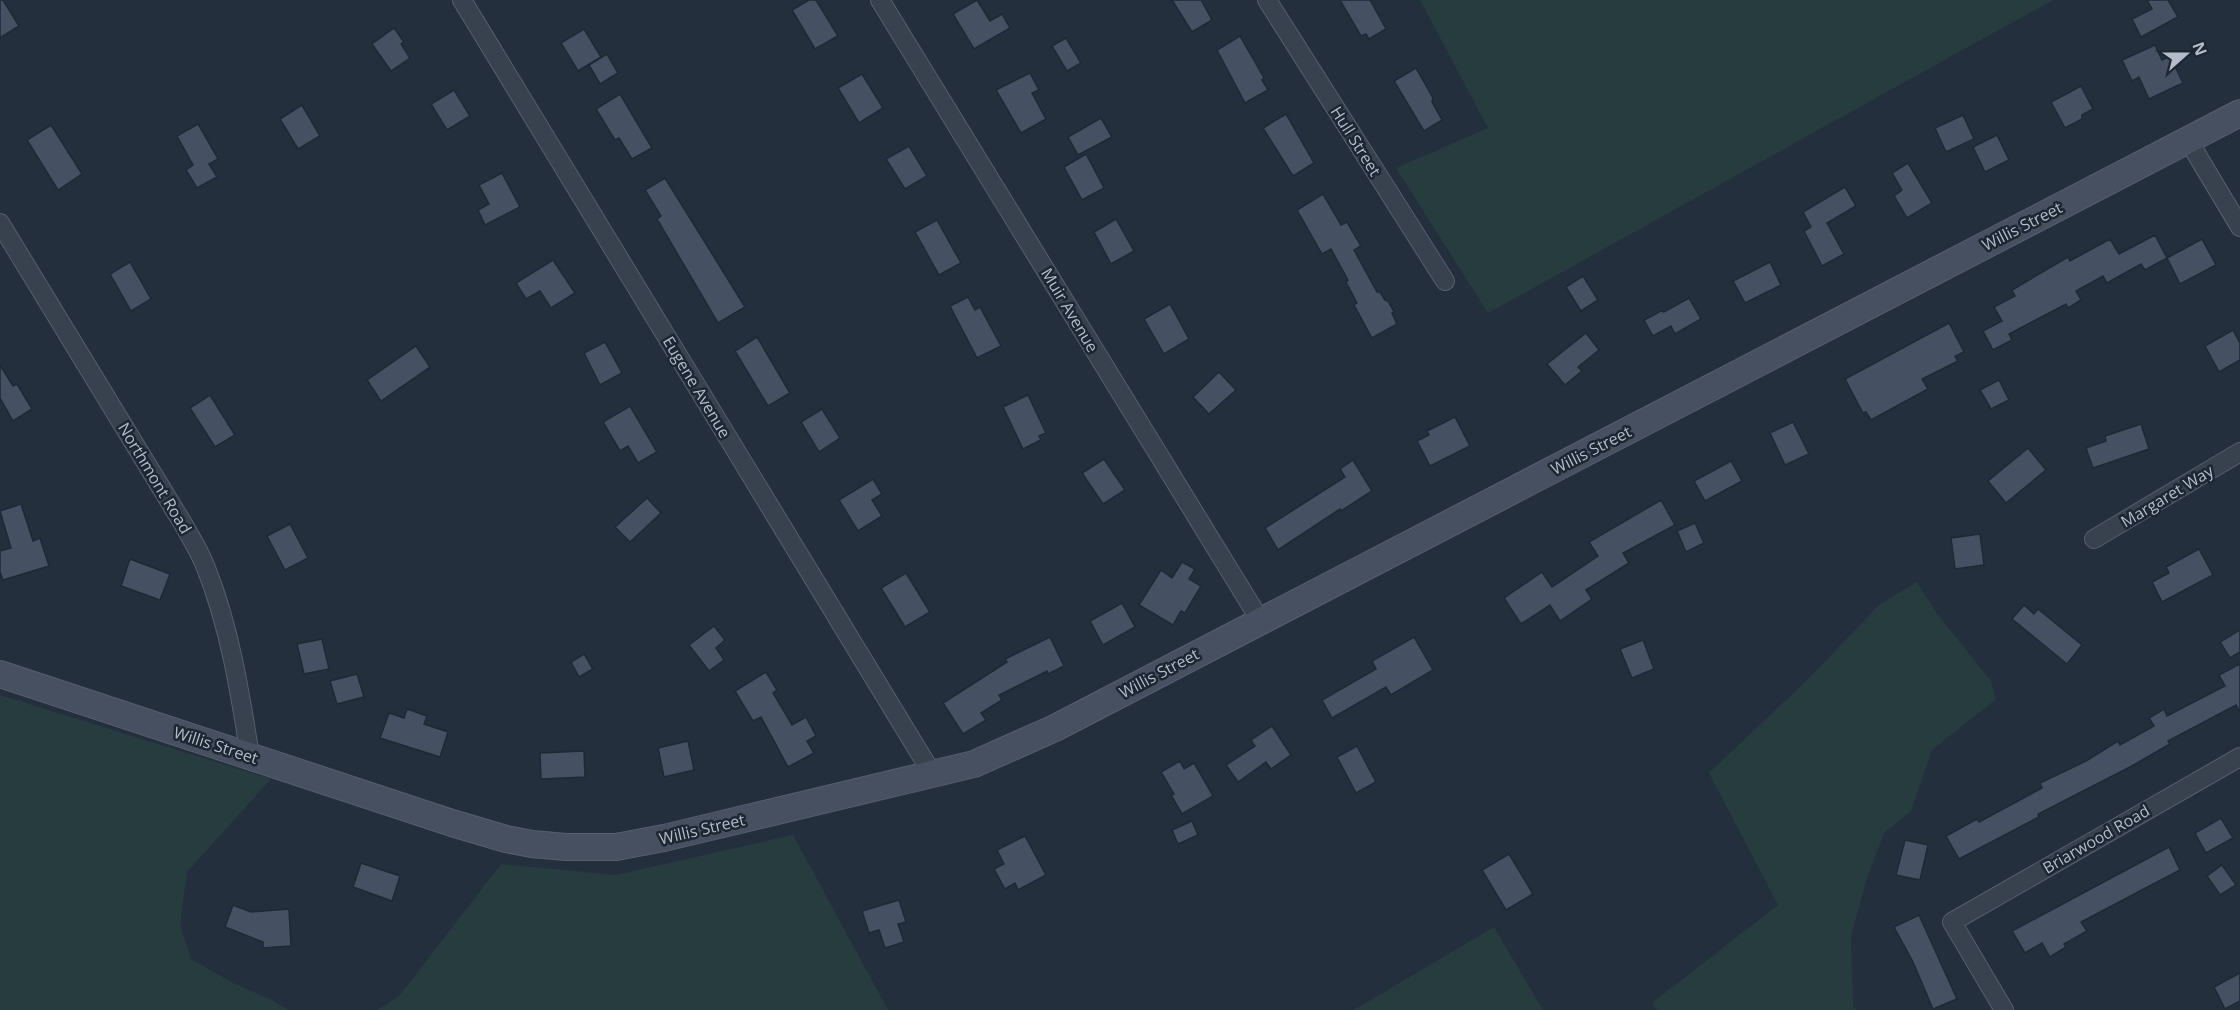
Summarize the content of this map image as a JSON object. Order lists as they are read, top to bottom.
{
  "streets": {
    "main road": ["Willis Street"],
    "street": [
      "Hull Street",
      "Muir Avenue",
      "Eugene Avenue",
      "Northmont Road",
      "Margaret Way",
      "Briarwood Road"
    ]
  },
  "crossings": [
    ["Willis Street", "Muir Avenue"],
    ["Willis Street", "Eugene Avenue"],
    ["Willis Street", "Northmont Road"]
  ],
  "north": "right"
}
